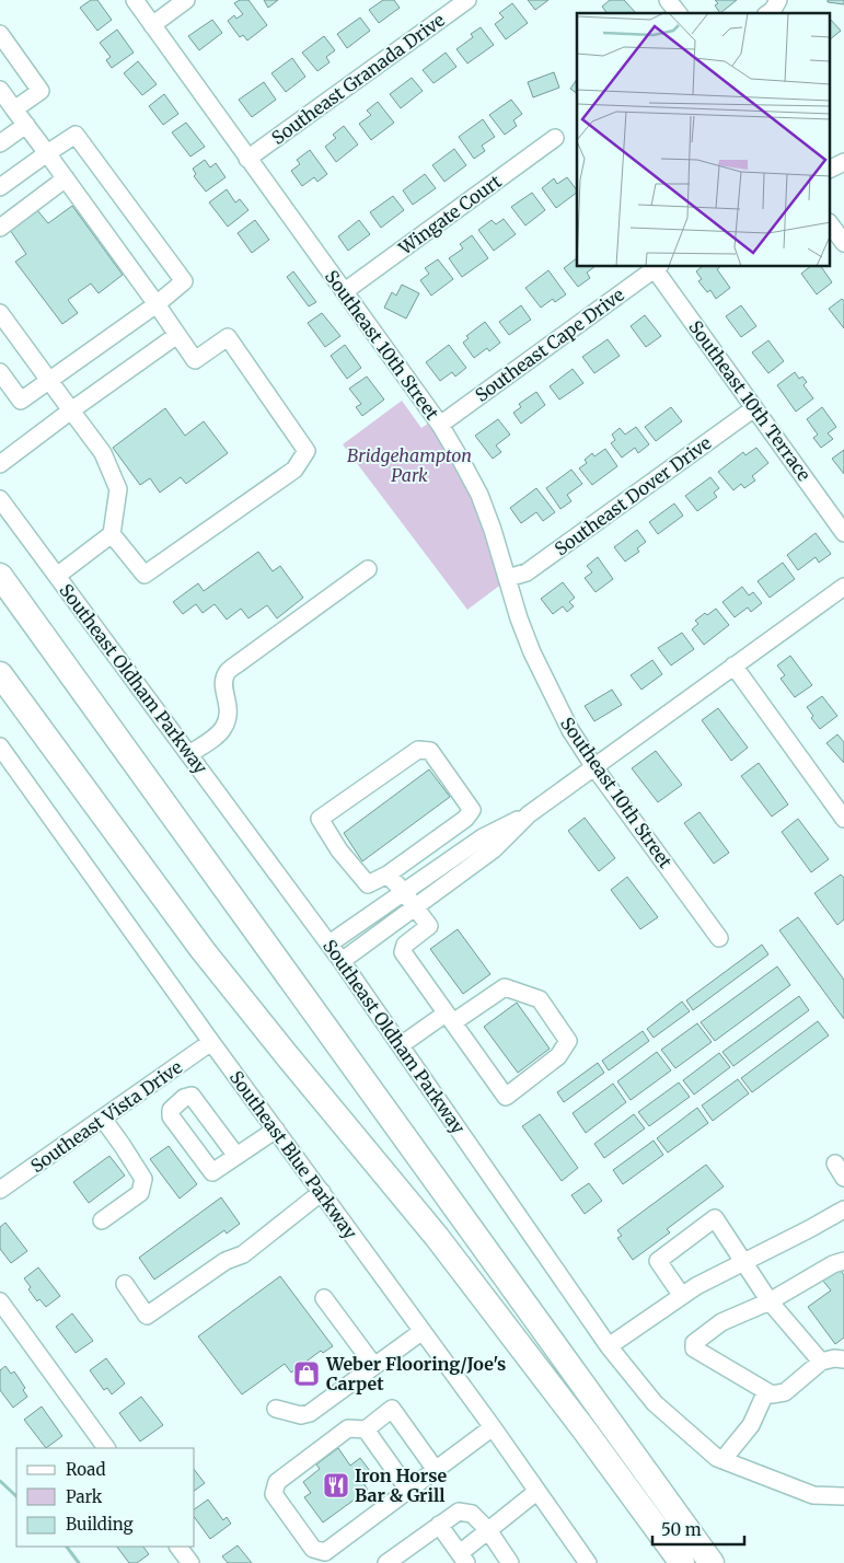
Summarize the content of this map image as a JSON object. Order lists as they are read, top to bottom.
{
  "streets": {
    "street": [
      "Southeast Granada Drive",
      "Wingate Court",
      "Southeast 10th Street",
      "Southeast Cape Drive",
      "Southeast 10th Terrace",
      "Southeast Dover Drive",
      "Southeast Oldham Parkway",
      "Southeast Vista Drive",
      "Southeast Blue Parkway"
    ]
  },
  "crossings": [
    ["Southeast Granada Drive", "Southeast 10th Street"],
    ["Wingate Court", "Southeast 10th Street"],
    ["Southeast 10th Street", "Southeast Cape Drive"],
    ["Southeast 10th Street", "Southeast Dover Drive"],
    ["Southeast Cape Drive", "Southeast 10th Terrace"],
    ["Southeast 10th Terrace", "Southeast Dover Drive"],
    ["Southeast Vista Drive", "Southeast Blue Parkway"]
  ],
  "parks": ["Bridgehampton Park"],
  "places": {
    "shop": ["Weber Flooring/Joe's Carpet"],
    "restaurant": ["Iron Horse Bar & Grill"]
  },
  "legend": ["Road", "Park", "Building"],
  "scale_bar": "50 m"
}
